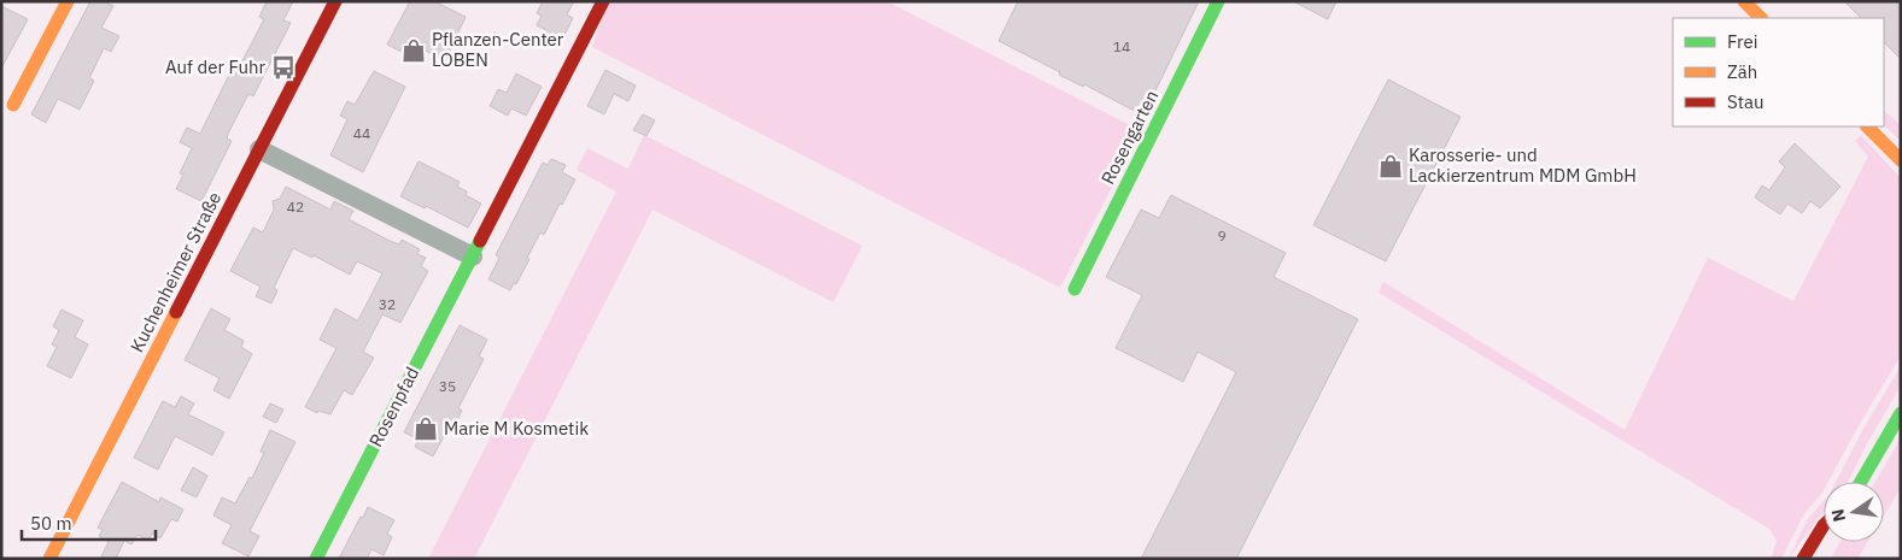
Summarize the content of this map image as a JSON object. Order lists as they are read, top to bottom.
{
  "streets": {
    "street": ["Rosengarten", "Kuchenheimer Straße", "Rosenpfad"]
  },
  "places": {
    "shop": ["Pflanzen-Center LOBEN", "Karosserie- und Lackierzentrum MDM GmbH", "Marie M Kosmetik"],
    "bus stop": ["Auf der Fuhr"]
  },
  "house_numbers": [
    "14",
    "44",
    "42",
    "9",
    "32",
    "35"
  ],
  "legend": ["Frei", "Zäh", "Stau"],
  "scale_bar": "50 m",
  "north": "left"
}
